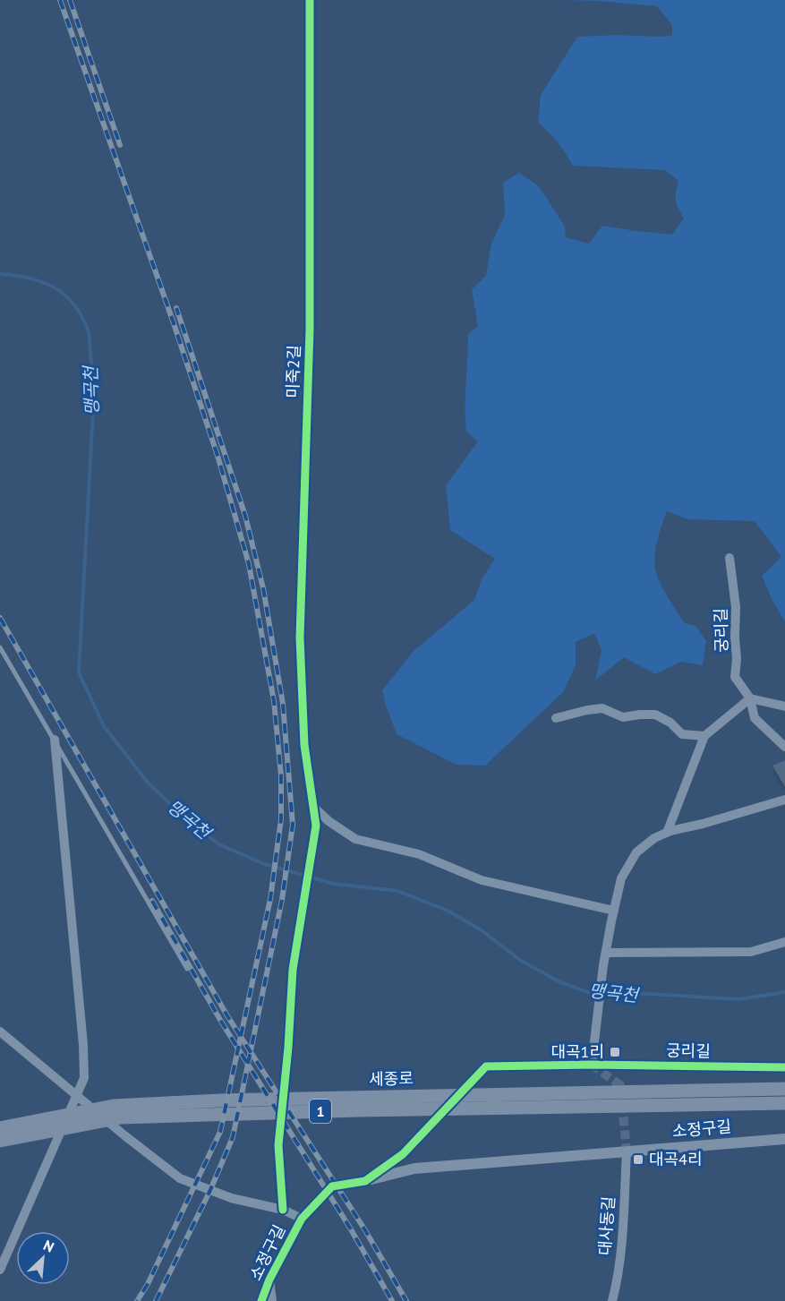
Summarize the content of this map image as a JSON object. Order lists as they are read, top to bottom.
{
  "streets": {
    "main road": ["세종로", "1"],
    "street": [
      "미죽2길",
      "궁리길",
      "소정구길",
      "대사동길"
    ]
  },
  "crossings": [
    ["미죽2길", "소정구길"],
    ["소정구길", "대사동길"]
  ],
  "water": ["맹곡천"],
  "places": {
    "transit": ["대곡1리", "대곡4리"]
  },
  "north": "top right"
}
